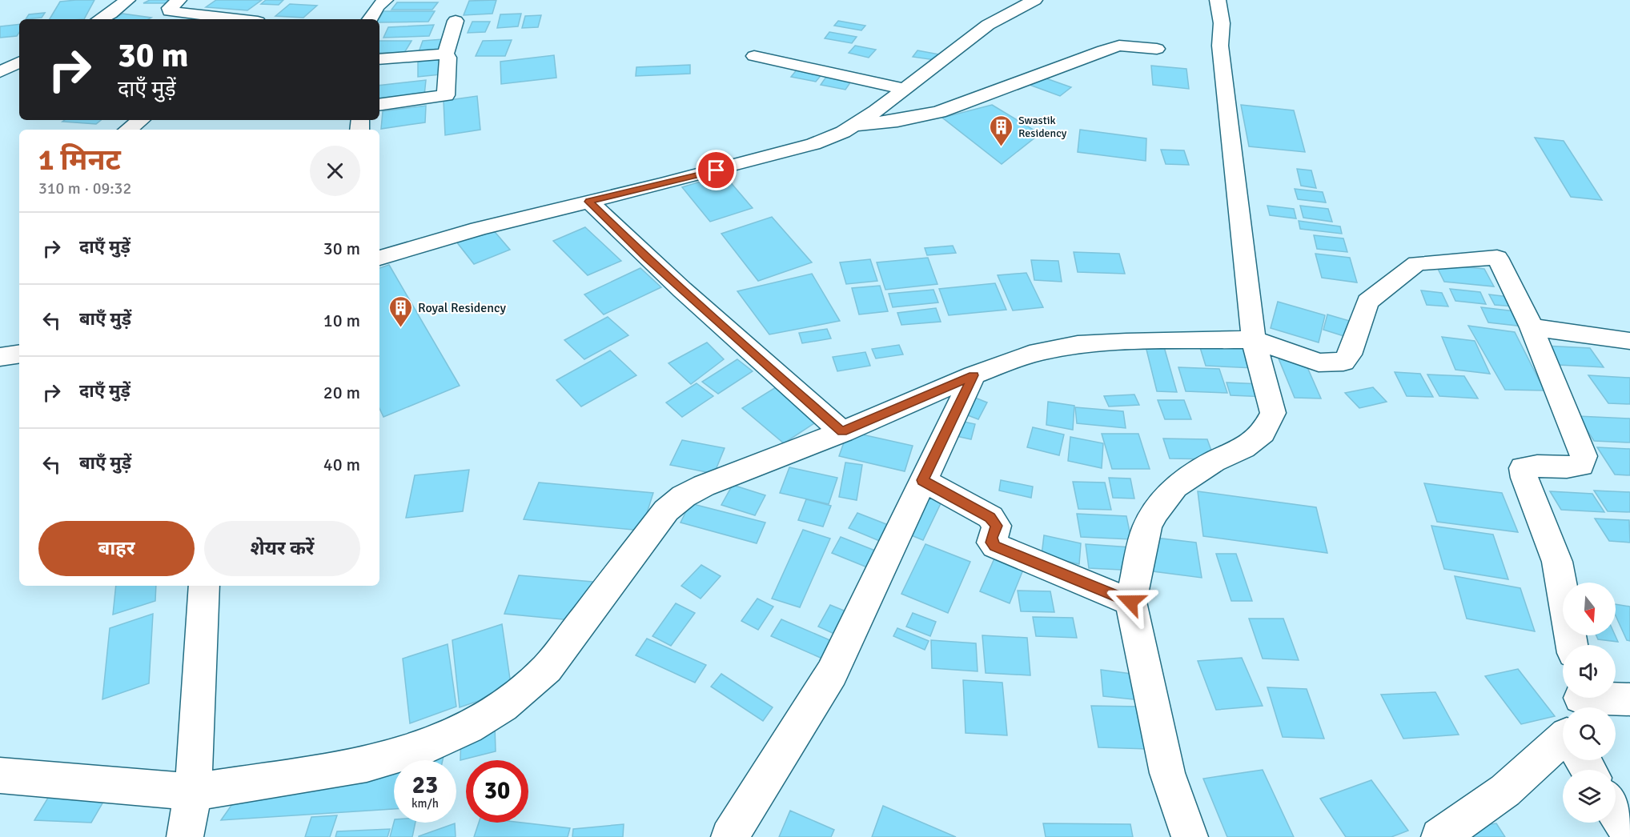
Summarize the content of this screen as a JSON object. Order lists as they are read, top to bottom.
{
  "places": {
    "building": ["Swastik Residency", "Royal Residency"]
  },
  "north": "bottom",
  "page": {
    "turn": ["30 m", "दाएँ मुड़ें"],
    "heading": ["1 मिनट", "310 m · 09:32"],
    "list": [
      {
        "name": "दाएँ मुड़ें",
        "value": "30 m"
      },
      {
        "name": "बाएँ मुड़ें",
        "value": "10 m"
      },
      {
        "name": "दाएँ मुड़ें",
        "value": "20 m"
      },
      {
        "name": "बाएँ मुड़ें",
        "value": "40 m"
      }
    ],
    "buttons": ["बाहर", "शेयर करें"],
    "speed": "23 km/h",
    "limit": "30"
  }
}
